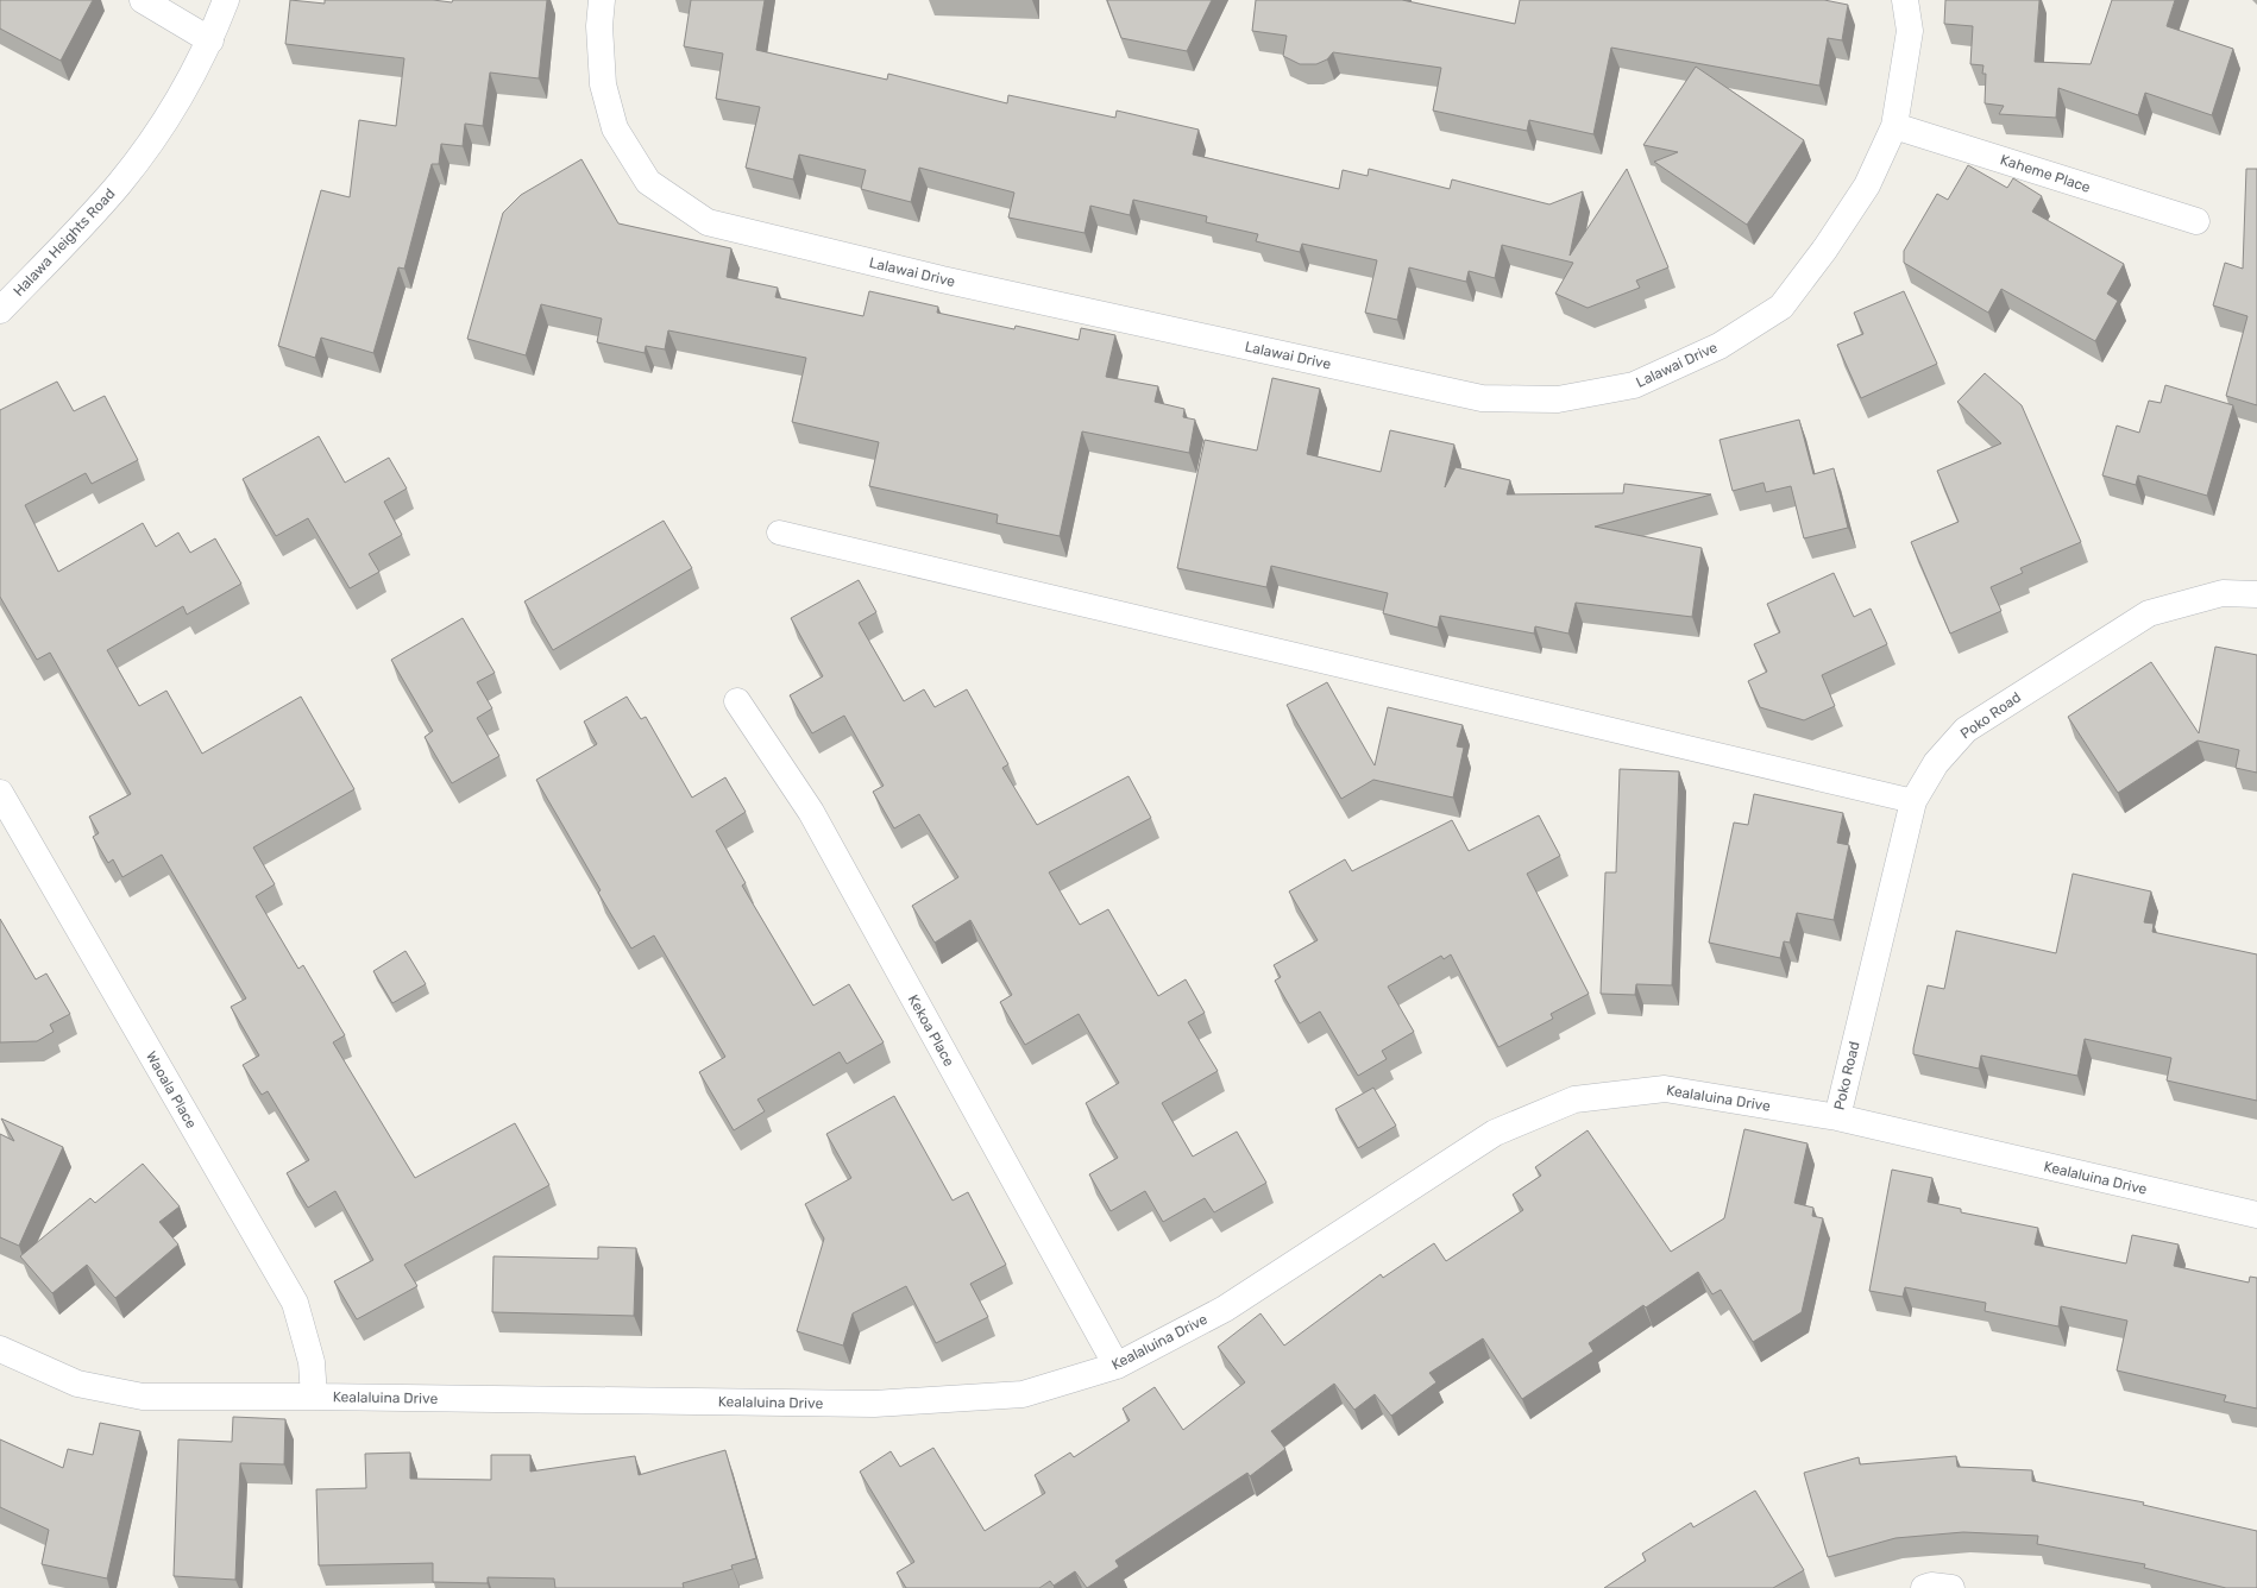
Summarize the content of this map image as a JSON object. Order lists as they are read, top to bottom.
{
  "streets": {
    "street": [
      "Kaheme Place",
      "Halawa Heights Road",
      "Lalawai Drive",
      "Poko Road",
      "Kekoa Place",
      "Waoala Place",
      "Kealaluina Drive"
    ]
  },
  "crossings": [
    ["Kaheme Place", "Lalawai Drive"],
    ["Poko Road", "Kealaluina Drive"],
    ["Kekoa Place", "Kealaluina Drive"],
    ["Waoala Place", "Kealaluina Drive"]
  ]
}
